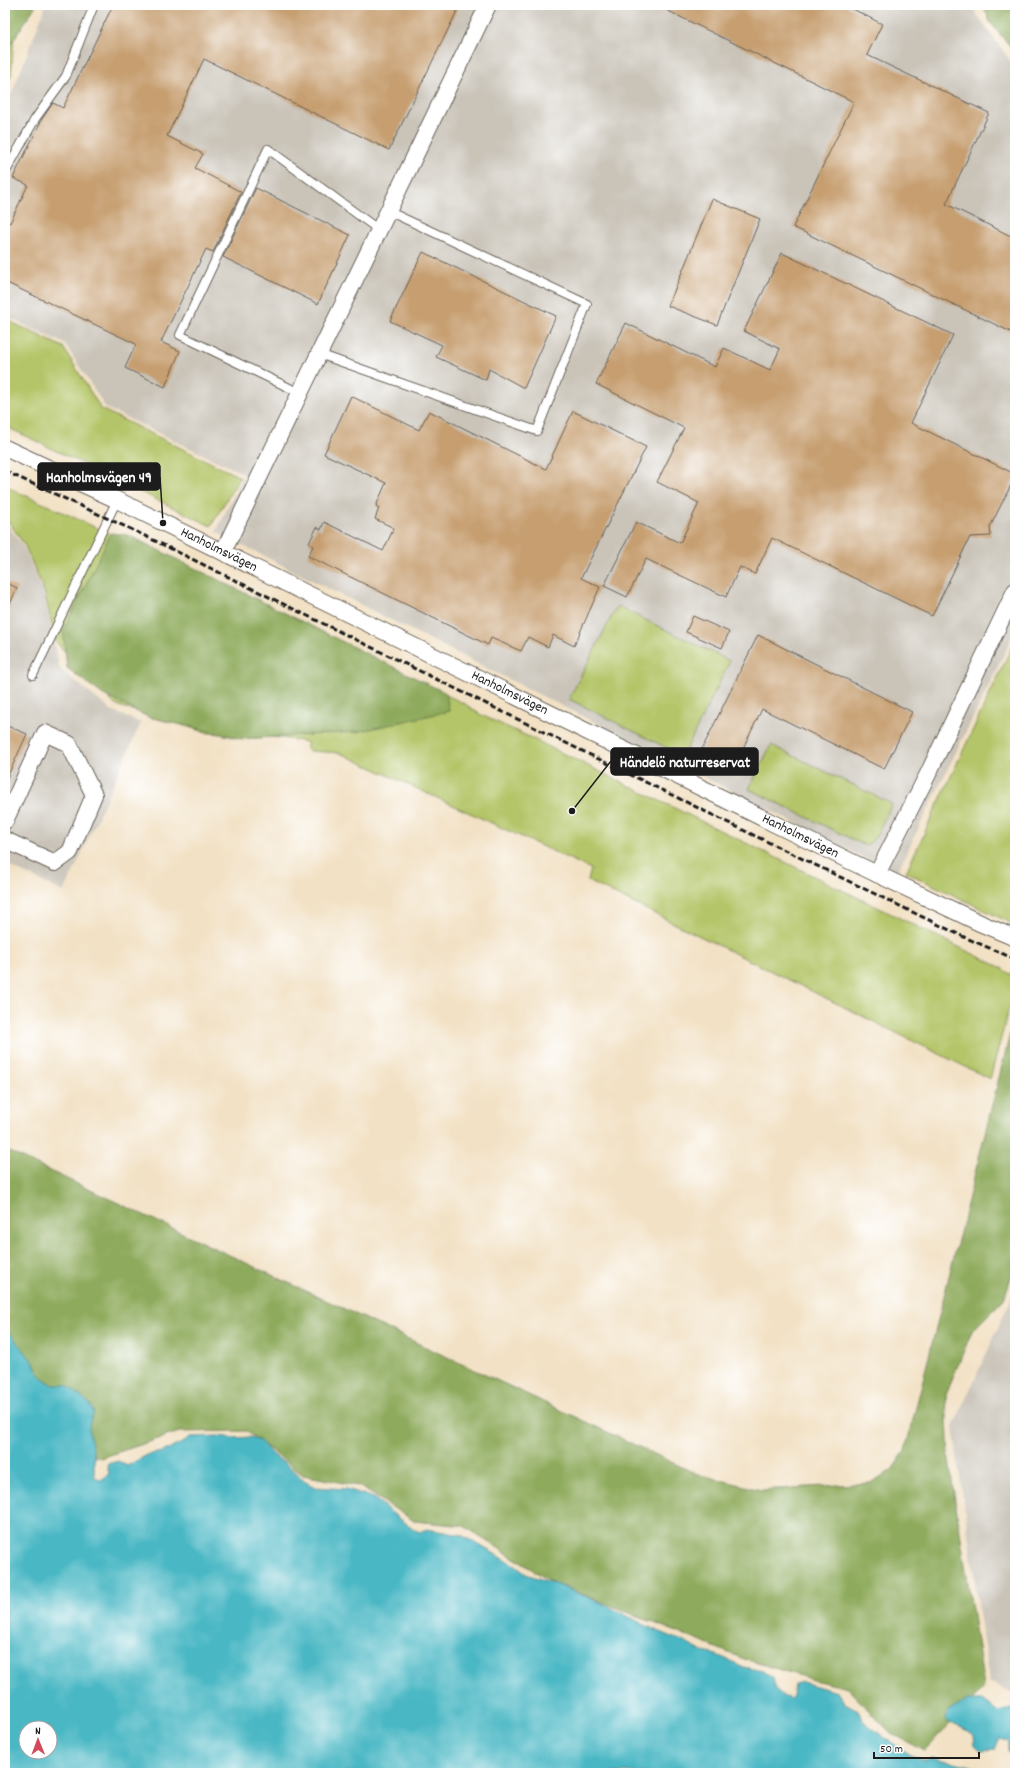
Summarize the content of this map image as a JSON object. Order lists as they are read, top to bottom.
{
  "streets": {
    "street": ["Hanholmsvägen"]
  },
  "places": ["Hanholmsvägen 49", "Händelö naturreservat"],
  "scale_bar": "50 m",
  "north": "top"
}
